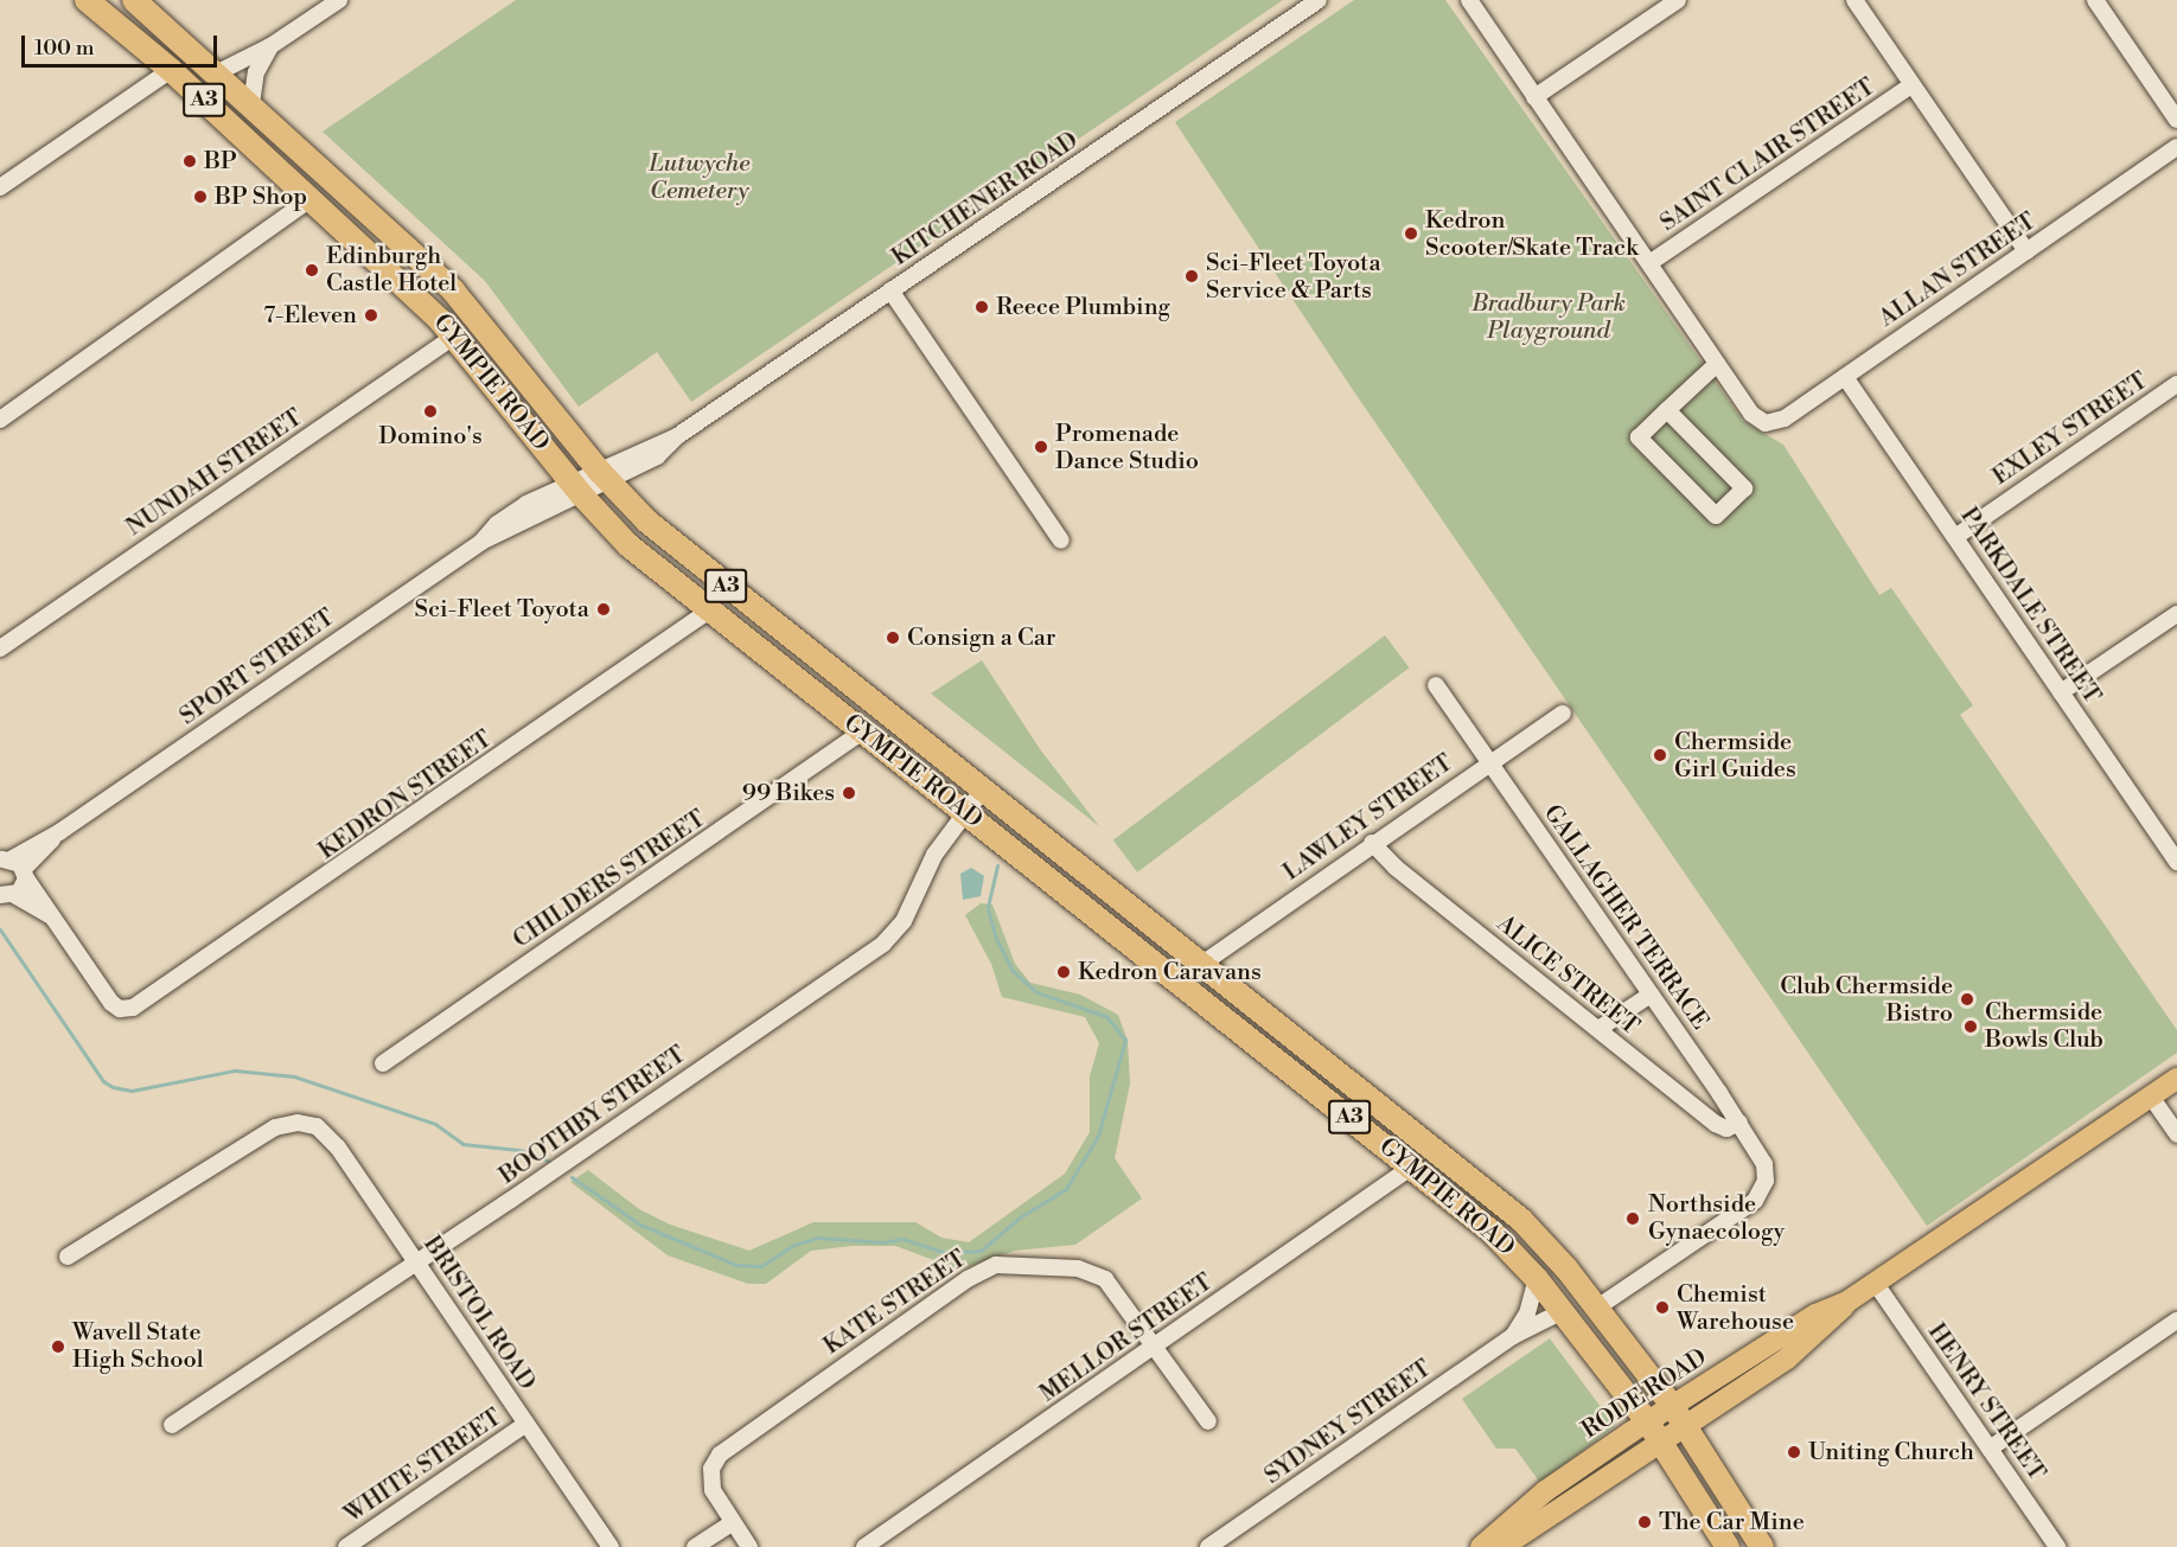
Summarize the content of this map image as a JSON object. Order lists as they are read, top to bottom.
{
  "streets": {
    "highway": ["A3", "GYMPIE ROAD"],
    "main road": ["RODE ROAD"],
    "street": [
      "SAINT CLAIR STREET",
      "KITCHENER ROAD",
      "ALLAN STREET",
      "EXLEY STREET",
      "NUNDAH STREET",
      "PARKDALE STREET",
      "SPORT STREET",
      "KEDRON STREET",
      "LAWLEY STREET",
      "CHILDERS STREET",
      "GALLAGHER TERRACE",
      "ALICE STREET",
      "BOOTHBY STREET",
      "KATE STREET",
      "BRISTOL ROAD",
      "MELLOR STREET",
      "HENRY STREET",
      "SYDNEY STREET",
      "WHITE STREET"
    ]
  },
  "crossings": [
    ["KITCHENER ROAD", "GYMPIE ROAD"],
    ["KITCHENER ROAD", "SPORT STREET"],
    ["ALLAN STREET", "PARKDALE STREET"],
    ["GYMPIE ROAD", "NUNDAH STREET"],
    ["GYMPIE ROAD", "SPORT STREET"],
    ["GYMPIE ROAD", "KEDRON STREET"],
    ["GYMPIE ROAD", "LAWLEY STREET"],
    ["GYMPIE ROAD", "CHILDERS STREET"],
    ["GYMPIE ROAD", "GALLAGHER TERRACE"],
    ["GYMPIE ROAD", "BOOTHBY STREET"],
    ["GYMPIE ROAD", "MELLOR STREET"],
    ["GYMPIE ROAD", "RODE ROAD"],
    ["GYMPIE ROAD", "SYDNEY STREET"],
    ["EXLEY STREET", "PARKDALE STREET"],
    ["LAWLEY STREET", "GALLAGHER TERRACE"],
    ["LAWLEY STREET", "ALICE STREET"],
    ["GALLAGHER TERRACE", "ALICE STREET"],
    ["BOOTHBY STREET", "BRISTOL ROAD"],
    ["KATE STREET", "MELLOR STREET"],
    ["BRISTOL ROAD", "WHITE STREET"],
    ["RODE ROAD", "HENRY STREET"]
  ],
  "parks": ["Lutwyche Cemetery", "Bradbury Park Playground"],
  "places": [
    "BP",
    "BP Shop",
    "Kedron Scooter/Skate Track",
    "Edinburgh Castle Hotel",
    "Sci-Fleet Toyota Service & Parts",
    "Reece Plumbing",
    "7-Eleven",
    "Domino's",
    "Promenade Dance Studio",
    "Sci-Fleet Toyota",
    "Consign a Car",
    "Chermside Girl Guides",
    "99 Bikes",
    "Kedron Caravans",
    "Club Chermside Bistro",
    "Chermside Bowls Club",
    "Northside Gynaecology",
    "Chemist Warehouse",
    "Wavell State High School",
    "Uniting Church",
    "The Car Mine"
  ],
  "scale_bar": "100 m"
}
